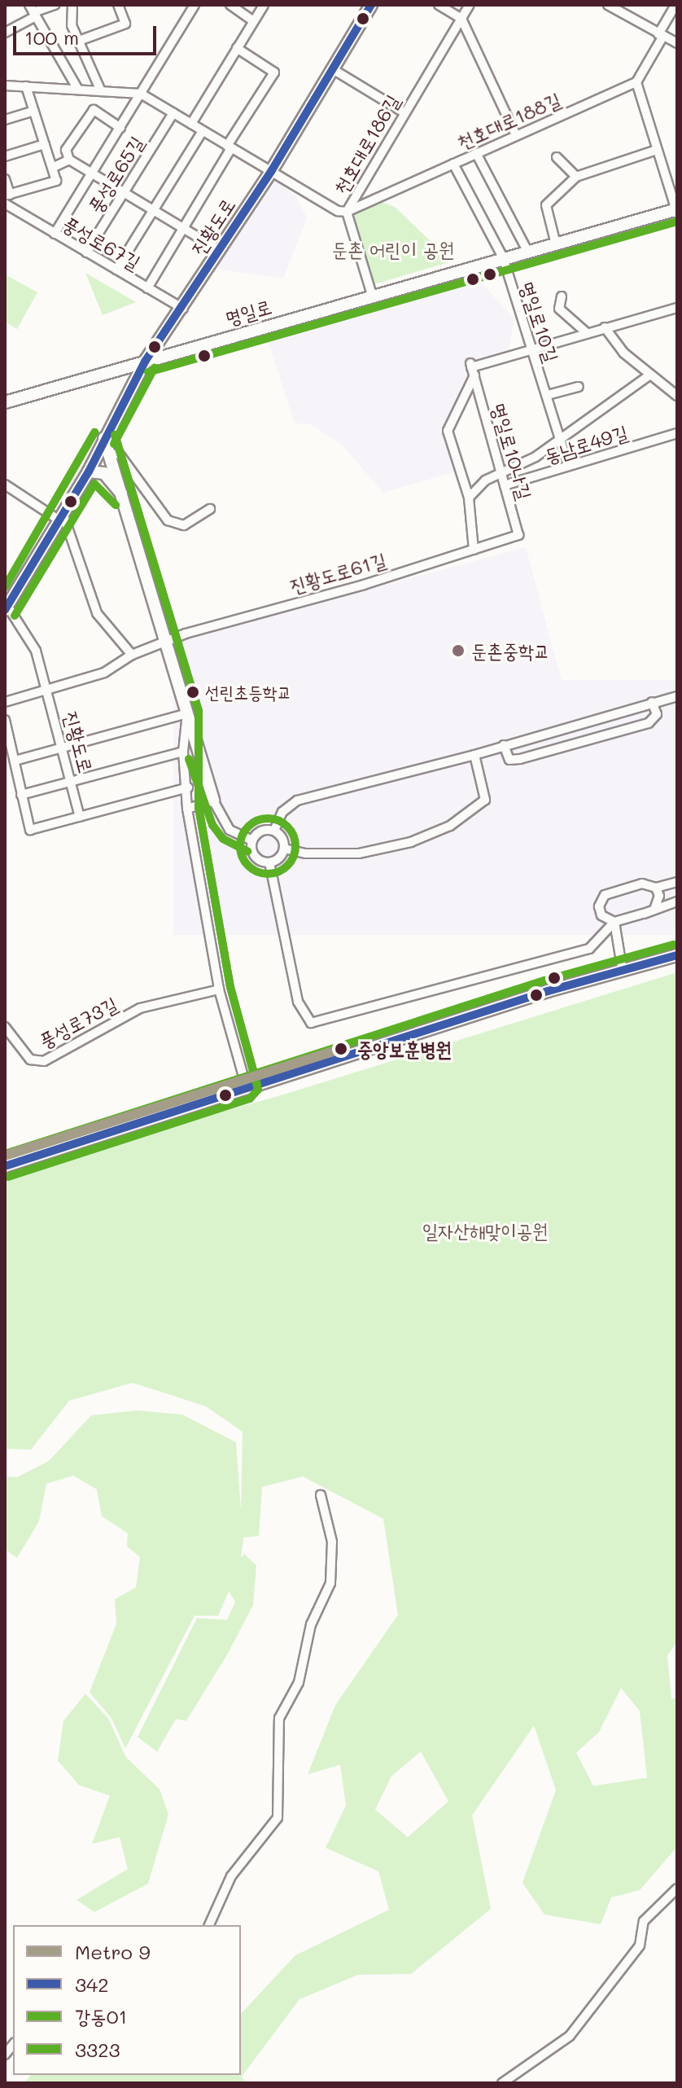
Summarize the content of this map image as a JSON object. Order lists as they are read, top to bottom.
{
  "streets": {
    "street": [
      "천호대로188길",
      "천호대로186길",
      "풍성로65길",
      "진황도로",
      "풍성로67길",
      "명일로",
      "명일로10길",
      "동남로49길",
      "명일로10나길",
      "진황도로61길",
      "풍성로73길"
    ]
  },
  "crossings": [
    ["천호대로188길", "천호대로186길"],
    ["천호대로188길", "명일로"],
    ["천호대로186길", "명일로"],
    ["풍성로65길", "풍성로67길"],
    ["진황도로", "풍성로67길"],
    ["진황도로", "명일로"],
    ["진황도로", "진황도로61길"],
    ["명일로", "명일로10길"],
    ["명일로10길", "동남로49길"],
    ["동남로49길", "명일로10나길"],
    ["명일로10나길", "진황도로61길"]
  ],
  "parks": ["둔촌 어린이 공원", "일자산해맞이공원"],
  "places": ["둔촌중학교", "선린초등학교", "중앙보훈병원"],
  "lines": [
    "transit line 342",
    "transit line 강동01",
    "transit line 3323",
    "metro line 9"
  ],
  "legend": [
    "Metro 9",
    "342",
    "강동01",
    "3323"
  ],
  "scale_bar": "100 m"
}
